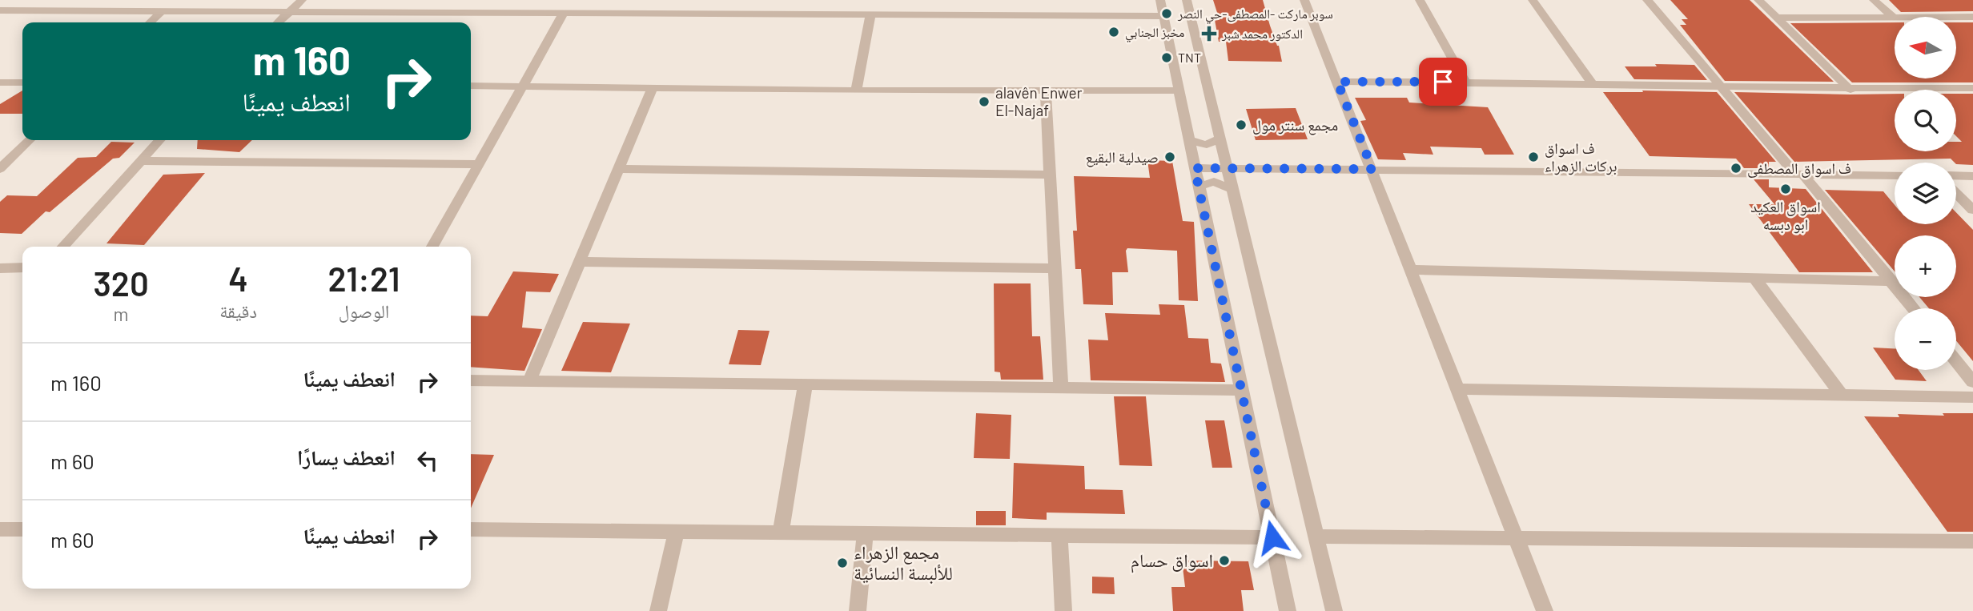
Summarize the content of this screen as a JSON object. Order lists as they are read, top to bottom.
{
  "places": {
    "other": [
      "سوبر ماركت -المصطفى-حي النصر",
      "مخبز الجنابي",
      "TNT",
      "alavên Enwer El-Najaf",
      "مجمع سنتر مول",
      "صيدلية البقيع",
      "ف اسواق بركات الزهراء",
      "ف اسواق المصطفى",
      "اسواق العكيد ابو دبسه",
      "اسواق حسام",
      "مجمع الزهراء للألبسة النسائية"
    ],
    "health": ["الدكتور محمد شبر"]
  },
  "north": "left",
  "page": {
    "map_buttons": ["+", "−"],
    "turn": ["160 m", "انعطف يمينًا"],
    "eta": [
      "21:21",
      "الوصول",
      "4",
      "دقيقة",
      "320",
      "m"
    ],
    "list": [
      {
        "name": "انعطف يمينًا",
        "value": "160 m"
      },
      {
        "name": "انعطف يسارًا",
        "value": "60 m"
      },
      {
        "name": "انعطف يمينًا",
        "value": "60 m"
      }
    ]
  }
}
